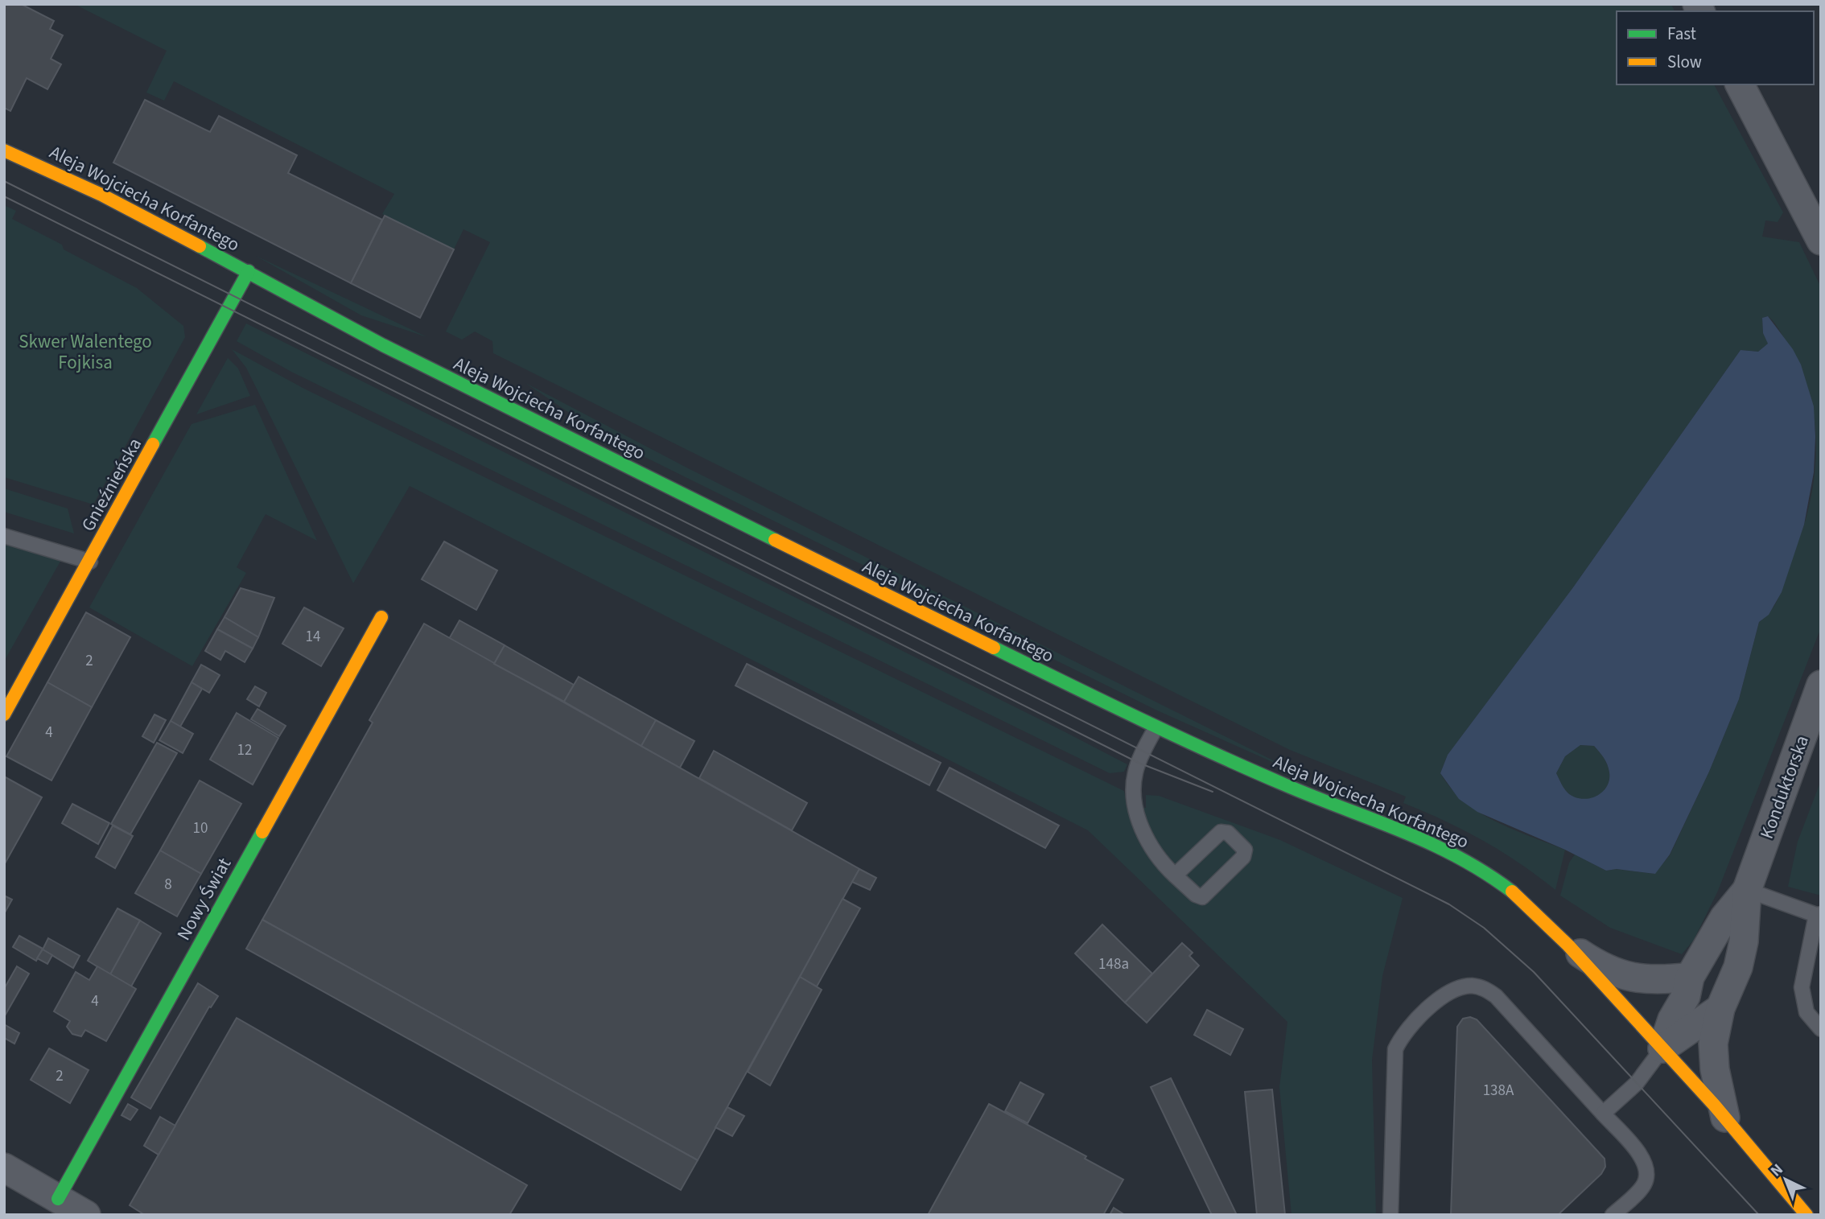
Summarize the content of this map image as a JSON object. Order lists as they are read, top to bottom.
{
  "streets": {
    "main road": ["Aleja Wojciecha Korfantego", "Gnieźnieńska", "Nowy Świat"],
    "street": ["Konduktorska"]
  },
  "crossings": [
    ["Aleja Wojciecha Korfantego", "Gnieźnieńska"],
    ["Aleja Wojciecha Korfantego", "Konduktorska"]
  ],
  "parks": ["Skwer Walentego Fojkisa"],
  "house_numbers": [
    "14",
    "2",
    "4",
    "12",
    "10",
    "8",
    "148a",
    "4",
    "2",
    "138A"
  ],
  "legend": ["Fast", "Slow"],
  "north": "top left"
}
